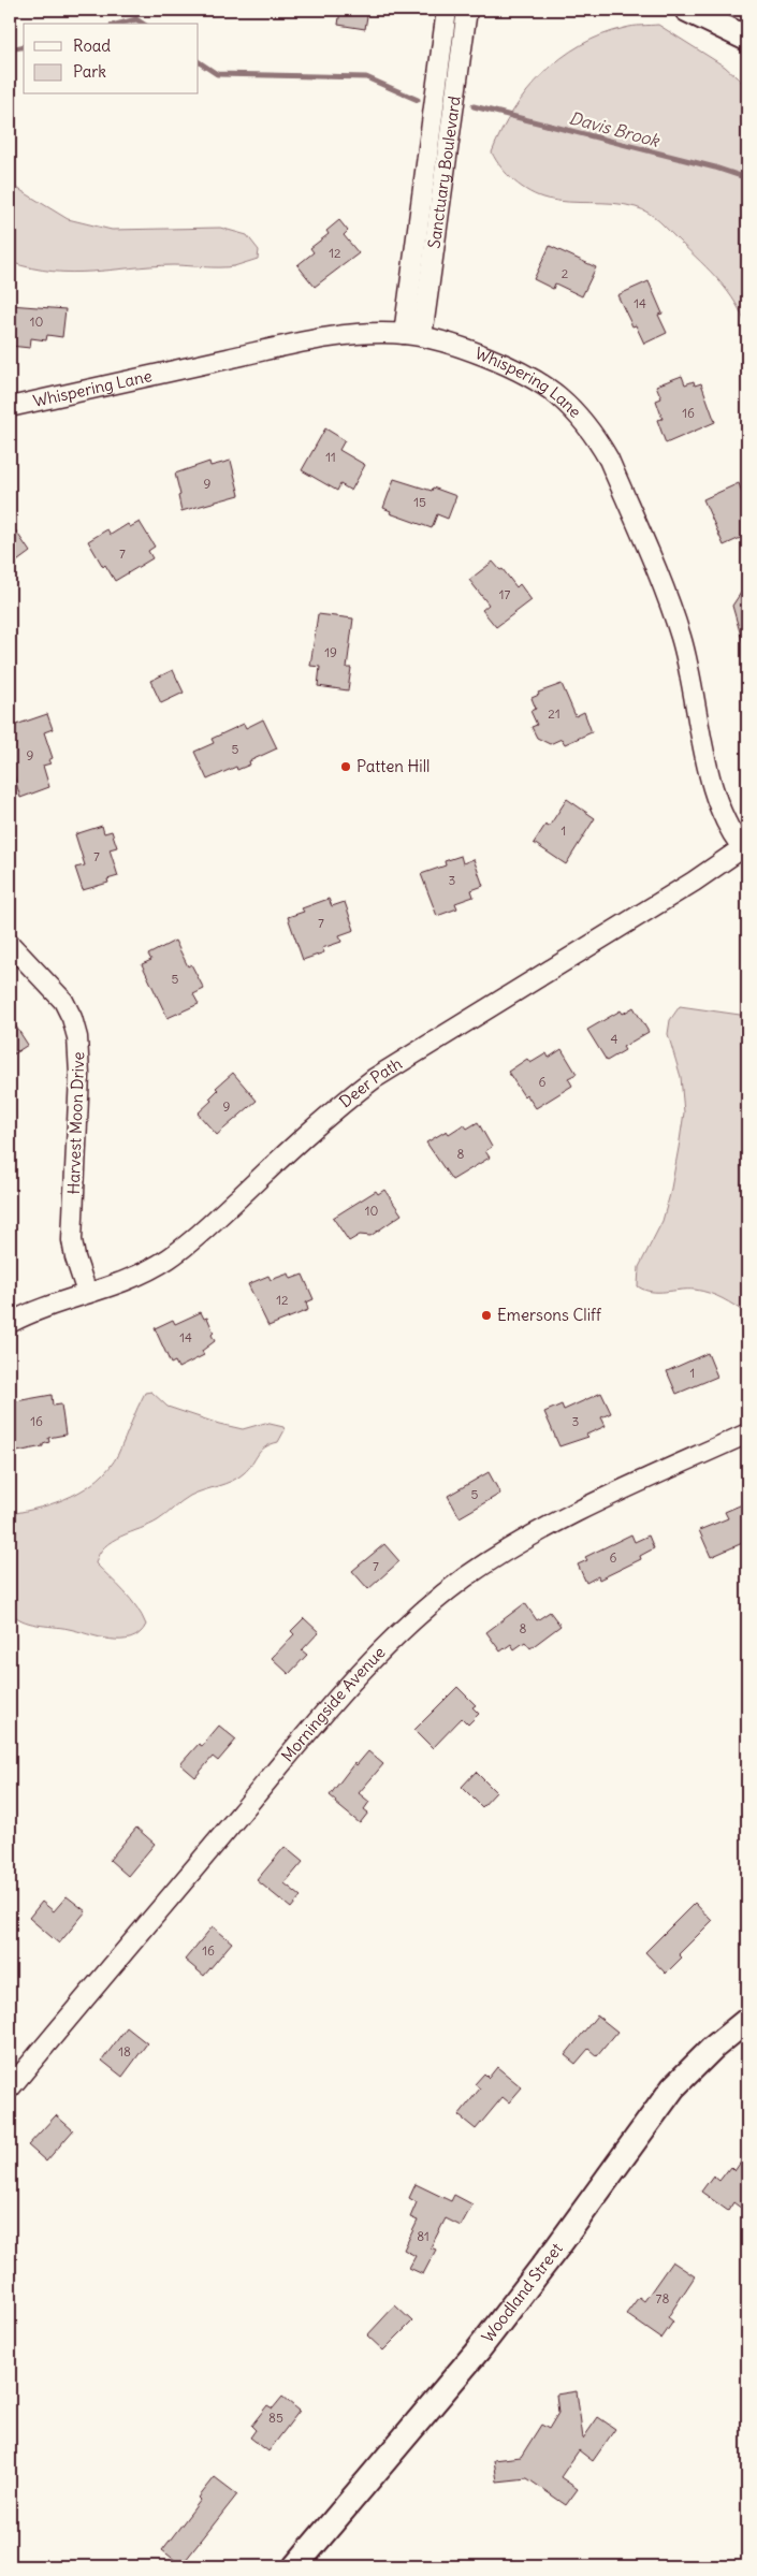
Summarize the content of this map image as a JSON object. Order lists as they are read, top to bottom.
{
  "streets": {
    "street": [
      "Sanctuary Boulevard",
      "Whispering Lane",
      "Deer Path",
      "Harvest Moon Drive",
      "Morningside Avenue",
      "Woodland Street"
    ]
  },
  "crossings": [
    ["Sanctuary Boulevard", "Whispering Lane"],
    ["Whispering Lane", "Deer Path"],
    ["Deer Path", "Harvest Moon Drive"]
  ],
  "water": ["Davis Brook"],
  "places": ["Patten Hill", "Emersons Cliff"],
  "house_numbers": [
    "12",
    "2",
    "14",
    "10",
    "16",
    "11",
    "9",
    "15",
    "7",
    "17",
    "19",
    "21",
    "5",
    "9",
    "1",
    "7",
    "3",
    "7",
    "5",
    "4",
    "6",
    "9",
    "8",
    "10",
    "12",
    "14",
    "1",
    "16",
    "3",
    "5",
    "6",
    "7",
    "8",
    "16",
    "18",
    "81",
    "78",
    "85"
  ],
  "legend": ["Road", "Park"]
}
